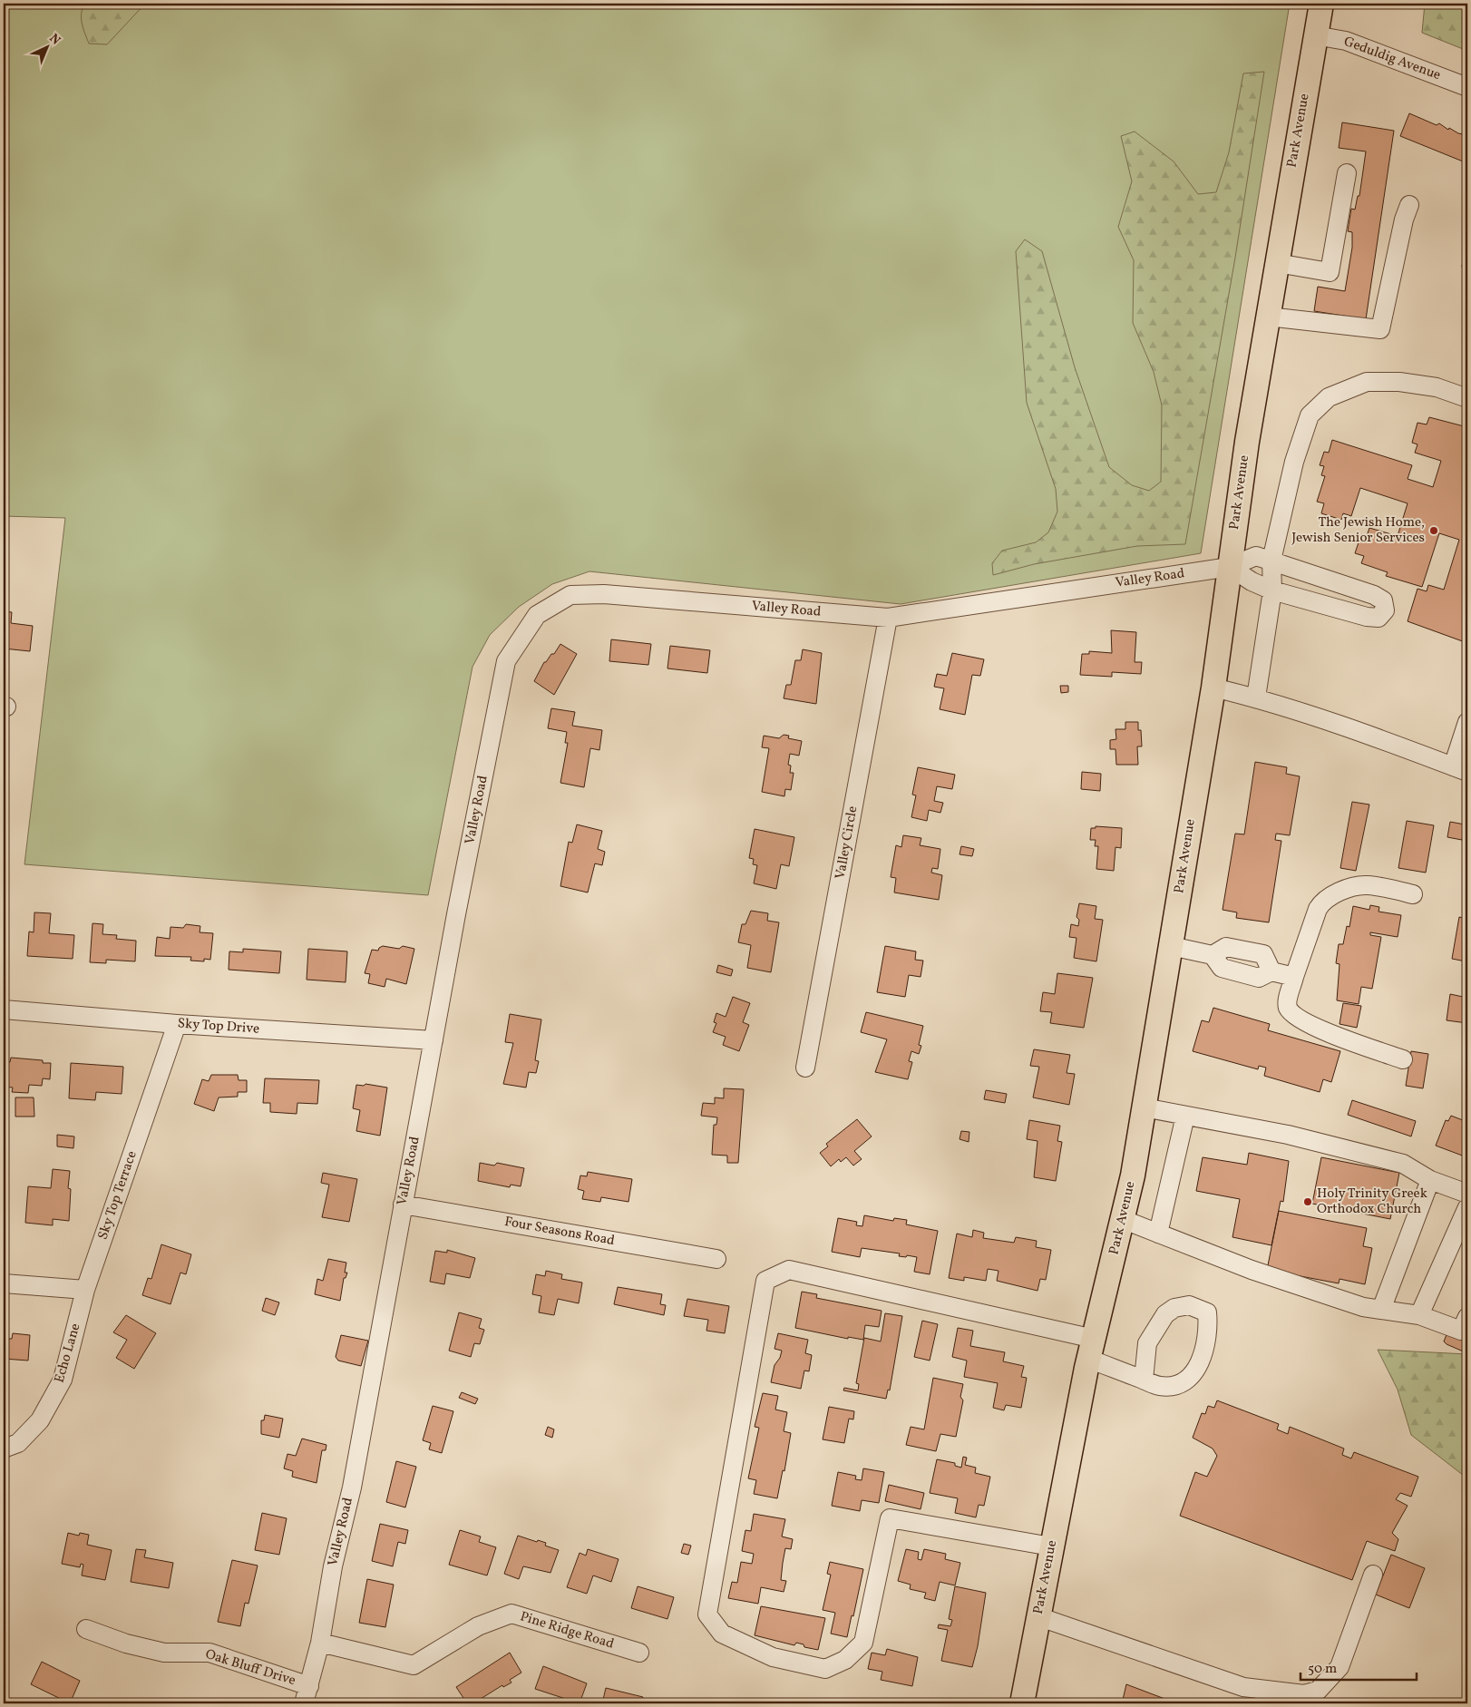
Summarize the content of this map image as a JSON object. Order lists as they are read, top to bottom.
{
  "streets": {
    "main road": ["Park Avenue"],
    "street": [
      "Geduldig Avenue",
      "Valley Road",
      "Valley Circle",
      "Sky Top Drive",
      "Sky Top Terrace",
      "Four Seasons Road",
      "Echo Lane",
      "Pine Ridge Road",
      "Oak Bluff Drive"
    ]
  },
  "crossings": [
    ["Geduldig Avenue", "Park Avenue"],
    ["Park Avenue", "Valley Road"],
    ["Valley Road", "Valley Circle"],
    ["Valley Road", "Sky Top Drive"],
    ["Valley Road", "Four Seasons Road"],
    ["Valley Road", "Pine Ridge Road"],
    ["Valley Road", "Oak Bluff Drive"],
    ["Sky Top Drive", "Sky Top Terrace"],
    ["Sky Top Terrace", "Echo Lane"]
  ],
  "places": ["The Jewish Home, Jewish Senior Services", "Holy Trinity Greek Orthodox Church"],
  "scale_bar": "50 m",
  "north": "top right"
}
